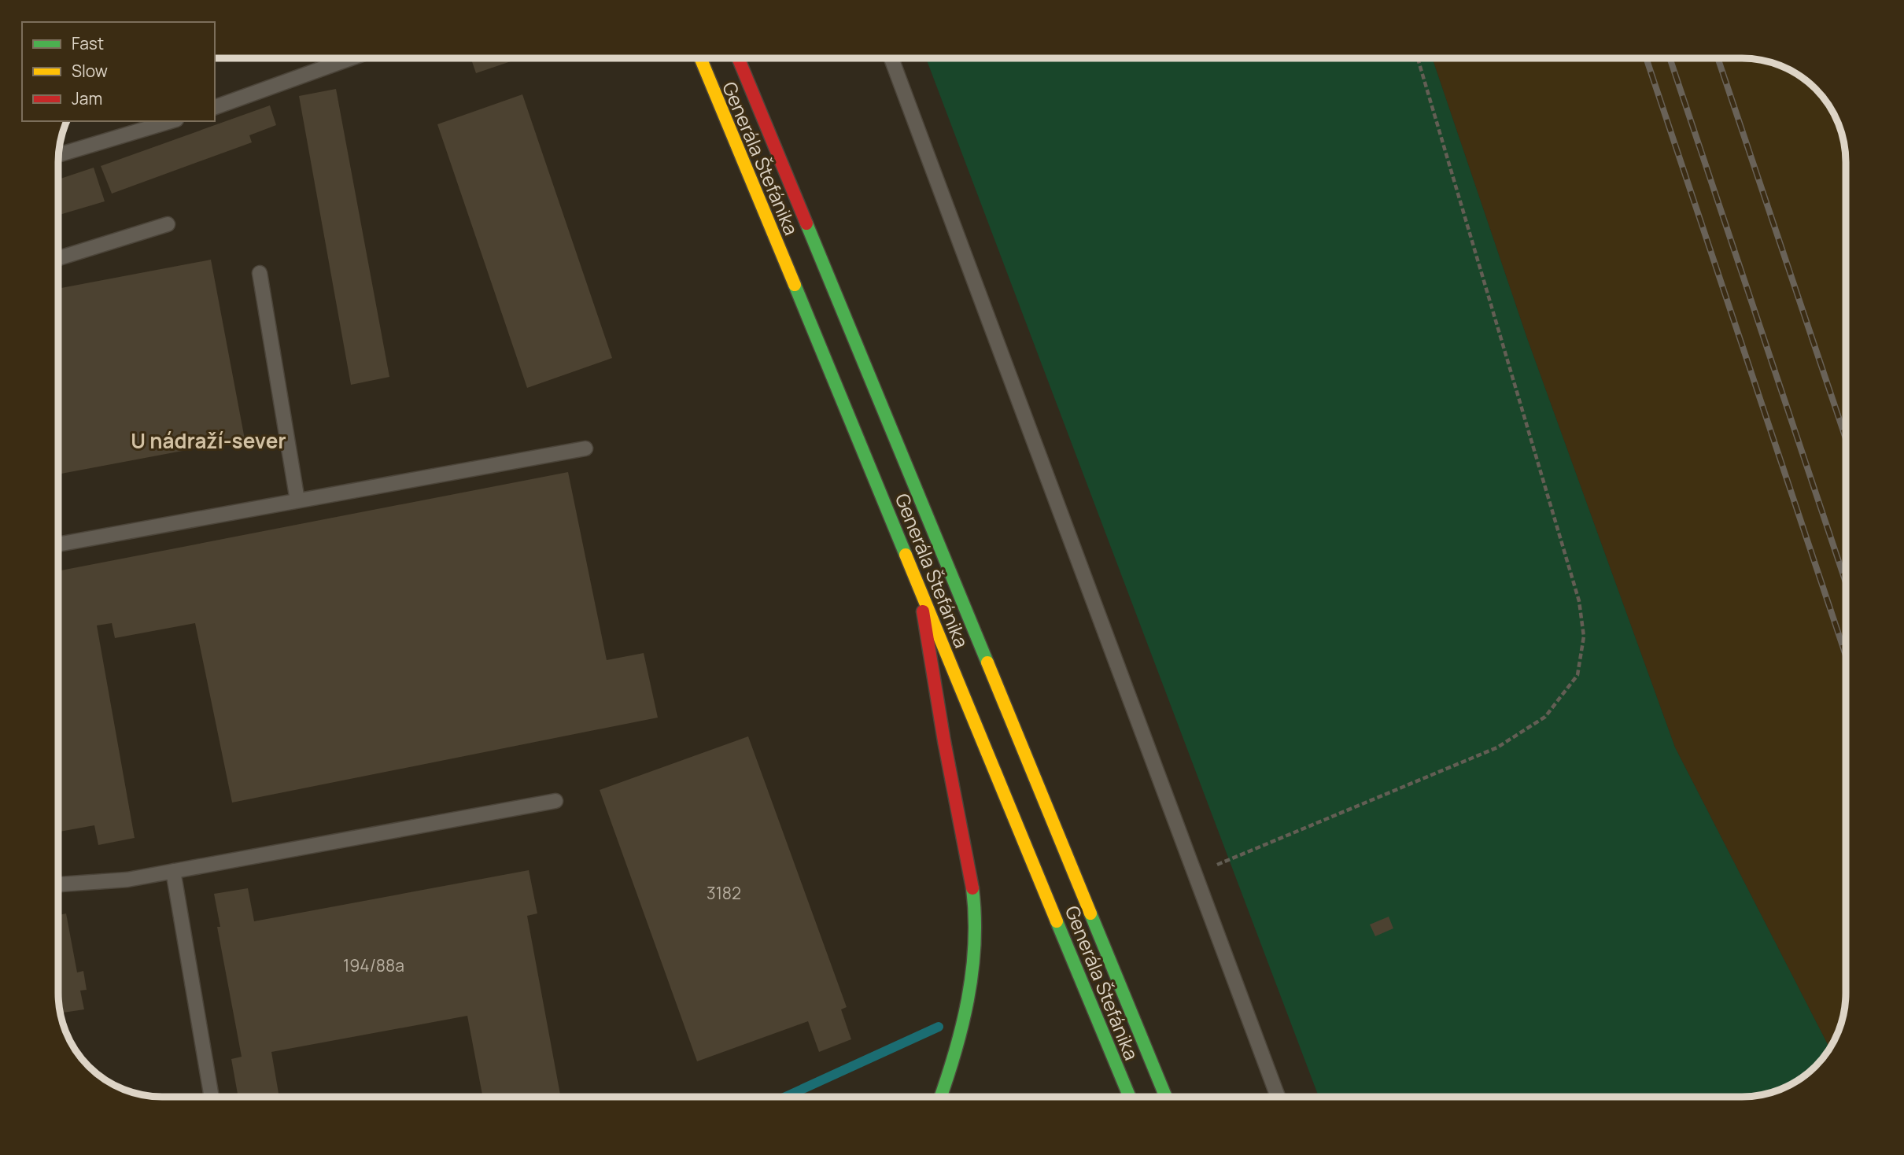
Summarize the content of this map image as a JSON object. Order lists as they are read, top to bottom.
{
  "streets": {
    "main road": ["Generála Štefánika"]
  },
  "districts": ["U nádraží-sever"],
  "house_numbers": ["3182", "194/88a"],
  "legend": ["Fast", "Slow", "Jam"]
}
